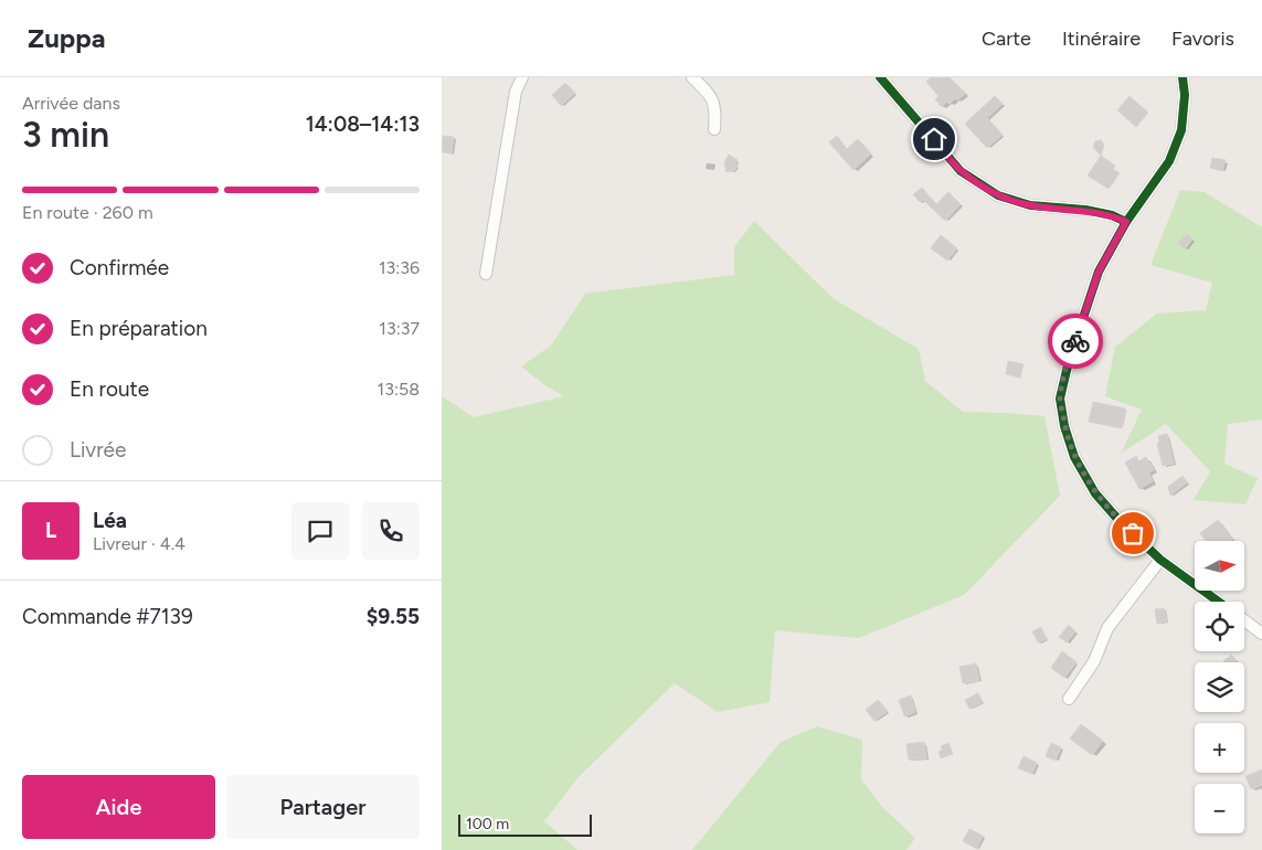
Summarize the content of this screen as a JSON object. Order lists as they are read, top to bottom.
{
  "scale_bar": "100 m",
  "north": "right",
  "page": {
    "header": "Zuppa",
    "nav": ["Carte", "Itinéraire", "Favoris"],
    "heading": ["3 min", "Arrivée dans", "14:08–14:13"],
    "panel": [
      "Léa",
      "Livreur · 4.4",
      "Commande #7139",
      "$9.55"
    ],
    "bar": "En route · 260 m",
    "list": [
      ["Confirmée", "13:36"],
      ["En préparation", "13:37"],
      ["En route", "13:58"],
      "Livrée"
    ],
    "round": "L",
    "map_buttons": ["+", "−"],
    "buttons": ["Aide", "Partager"],
    "scale": "100 m"
  }
}
